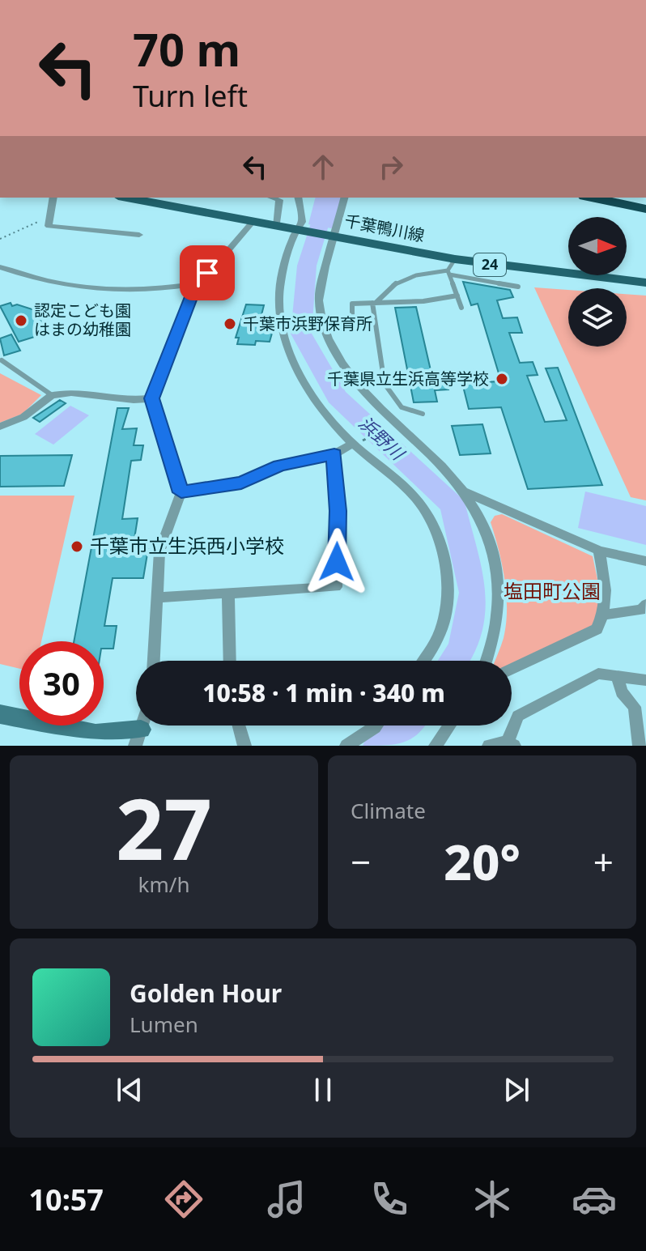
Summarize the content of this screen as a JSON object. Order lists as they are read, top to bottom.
{
  "streets": {
    "main road": ["千葉鴨川線", "24"]
  },
  "water": ["浜野川"],
  "parks": ["塩田町公園"],
  "places": [
    "認定こども園 はまの幼稚園",
    "千葉市浜野保育所",
    "千葉県立生浜高等学校",
    "千葉市立生浜西小学校"
  ],
  "north": "right",
  "page": {
    "turn": ["70 m", "Turn left"],
    "limit": "30",
    "trip": "10:58 · 1 min · 340 m",
    "tile": [
      ["27", "km/h"],
      "Climate"
    ],
    "heat": ["−", "20°", "+"],
    "song": ["Golden Hour", "Lumen"],
    "tabs": "10:57"
  }
}
